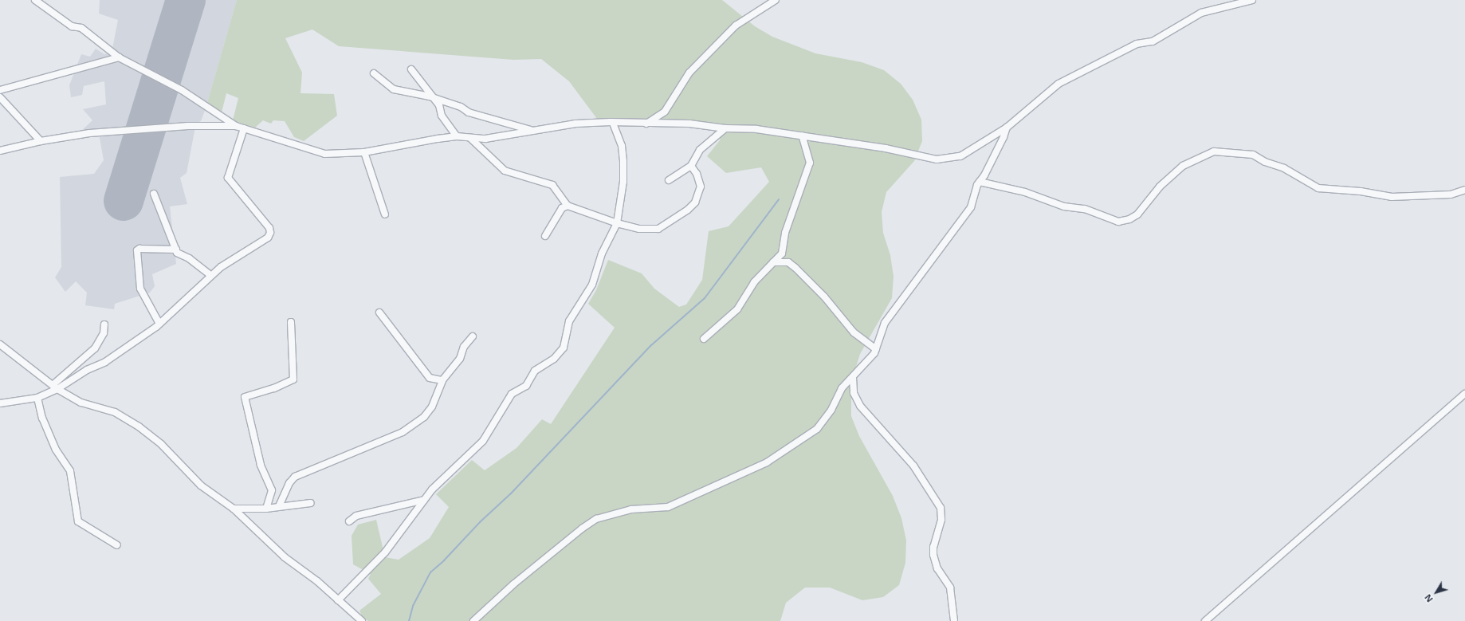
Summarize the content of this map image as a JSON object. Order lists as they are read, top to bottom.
{
  "north": "bottom left"
}
